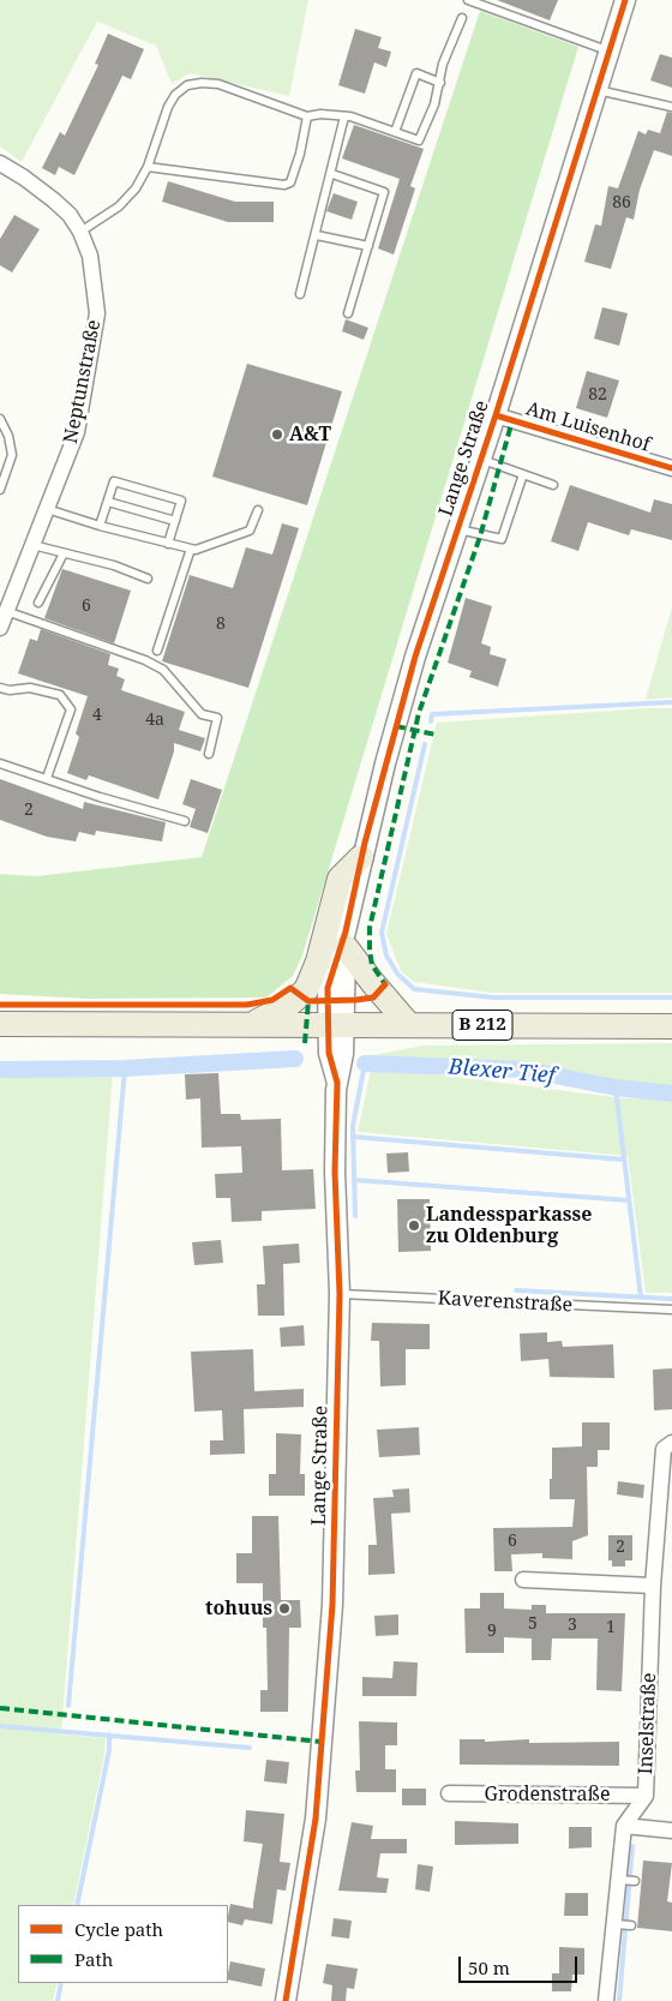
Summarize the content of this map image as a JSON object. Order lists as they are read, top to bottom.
{
  "streets": {
    "main road": ["B 212"],
    "street": [
      "Neptunstraße",
      "Am Luisenhof",
      "Lange Straße",
      "Inselstraße",
      "Grodenstraße"
    ],
    "lane": ["Kaverenstraße"]
  },
  "crossings": [
    ["Am Luisenhof", "Lange Straße"],
    ["Lange Straße", "B 212"],
    ["Lange Straße", "Kaverenstraße"],
    ["Inselstraße", "Grodenstraße"]
  ],
  "water": ["Blexer Tief"],
  "places": ["A&T", "Landessparkasse zu Oldenburg", "tohuus"],
  "house_numbers": [
    "86",
    "82",
    "6",
    "8",
    "4",
    "4a",
    "2",
    "6",
    "2",
    "5",
    "3",
    "1",
    "9"
  ],
  "legend": ["Cycle path", "Path"],
  "scale_bar": "50 m"
}
